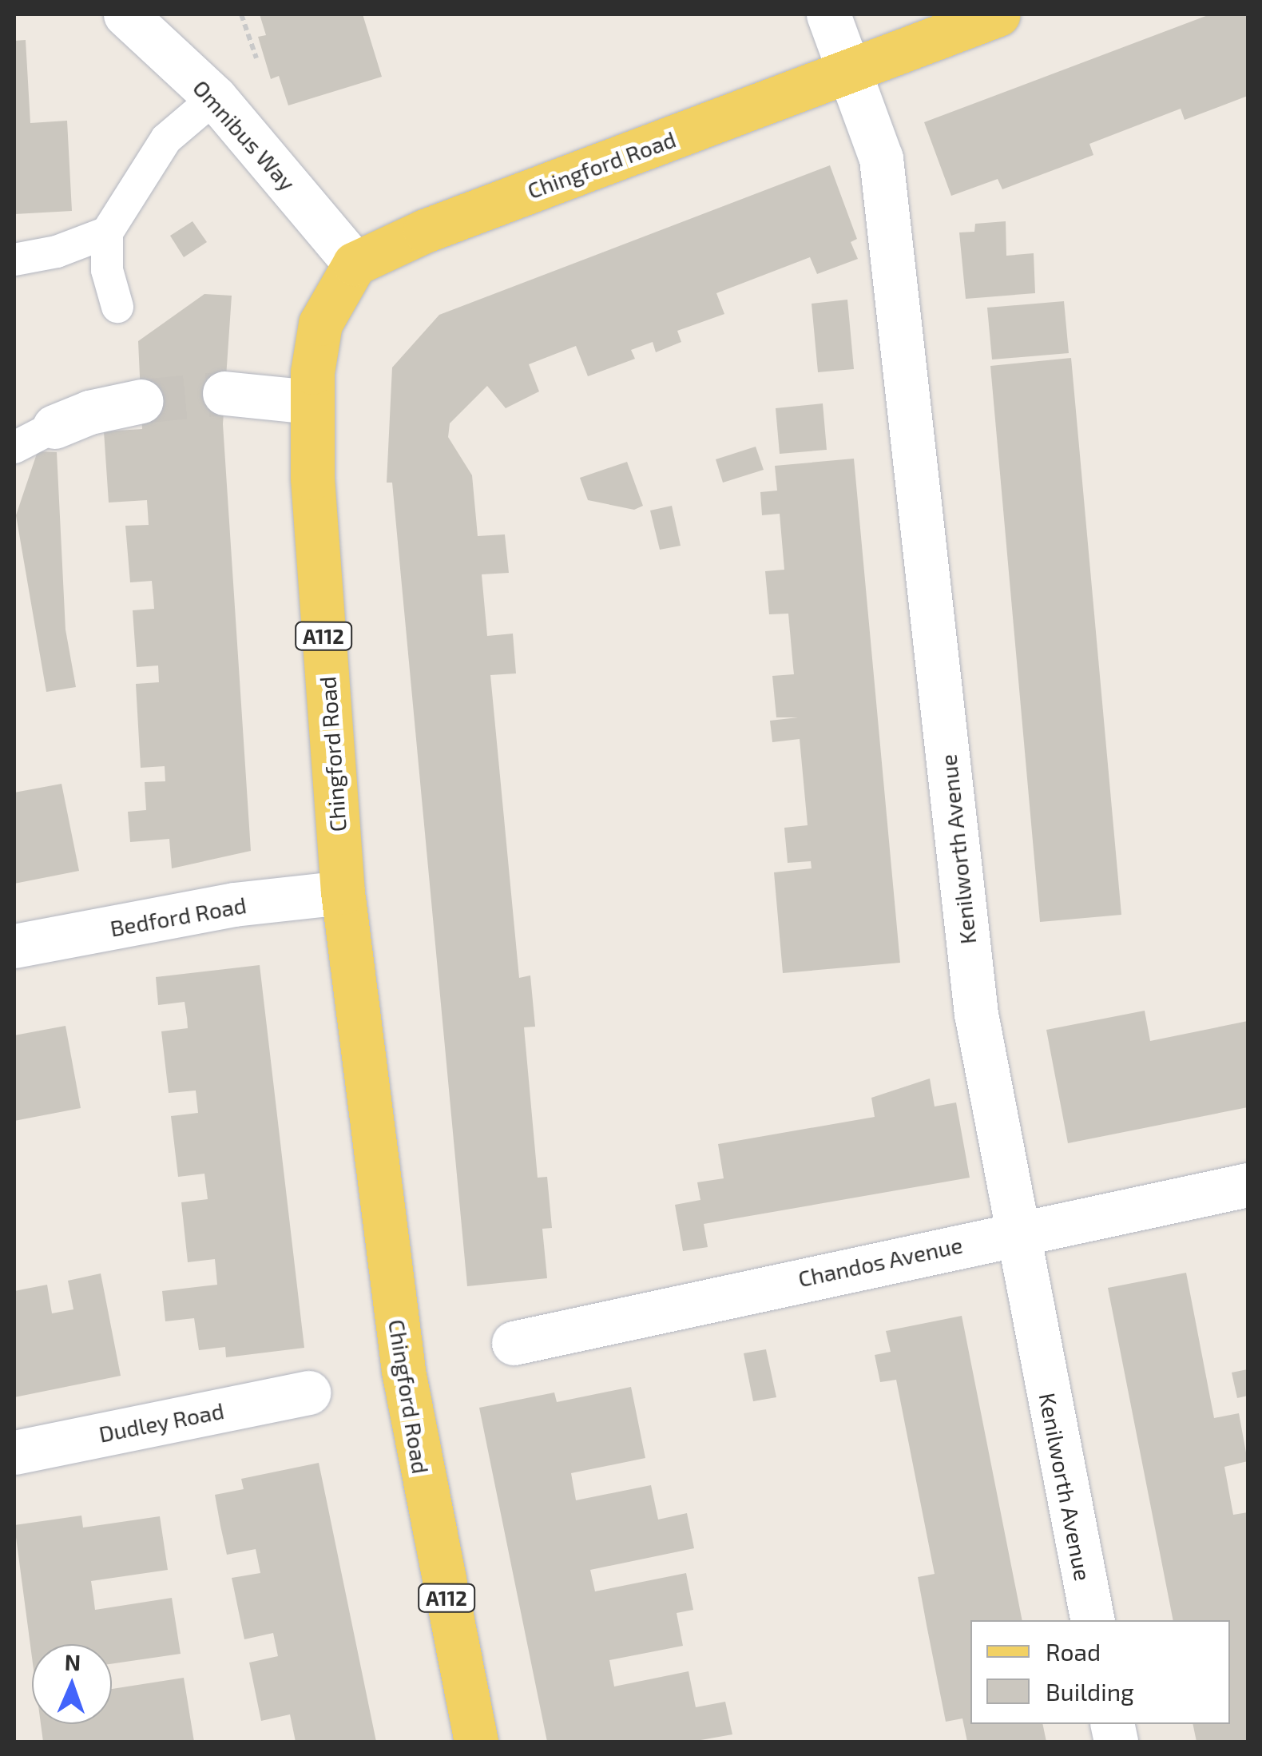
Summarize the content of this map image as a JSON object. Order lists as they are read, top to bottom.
{
  "streets": {
    "main road": ["Chingford Road", "A112"],
    "street": [
      "Omnibus Way",
      "Kenilworth Avenue",
      "Bedford Road",
      "Chandos Avenue",
      "Dudley Road"
    ]
  },
  "crossings": [
    ["Omnibus Way", "Chingford Road"],
    ["Chingford Road", "Kenilworth Avenue"],
    ["Chingford Road", "Bedford Road"],
    ["Kenilworth Avenue", "Chandos Avenue"]
  ],
  "legend": ["Road", "Building"],
  "north": "top"
}
